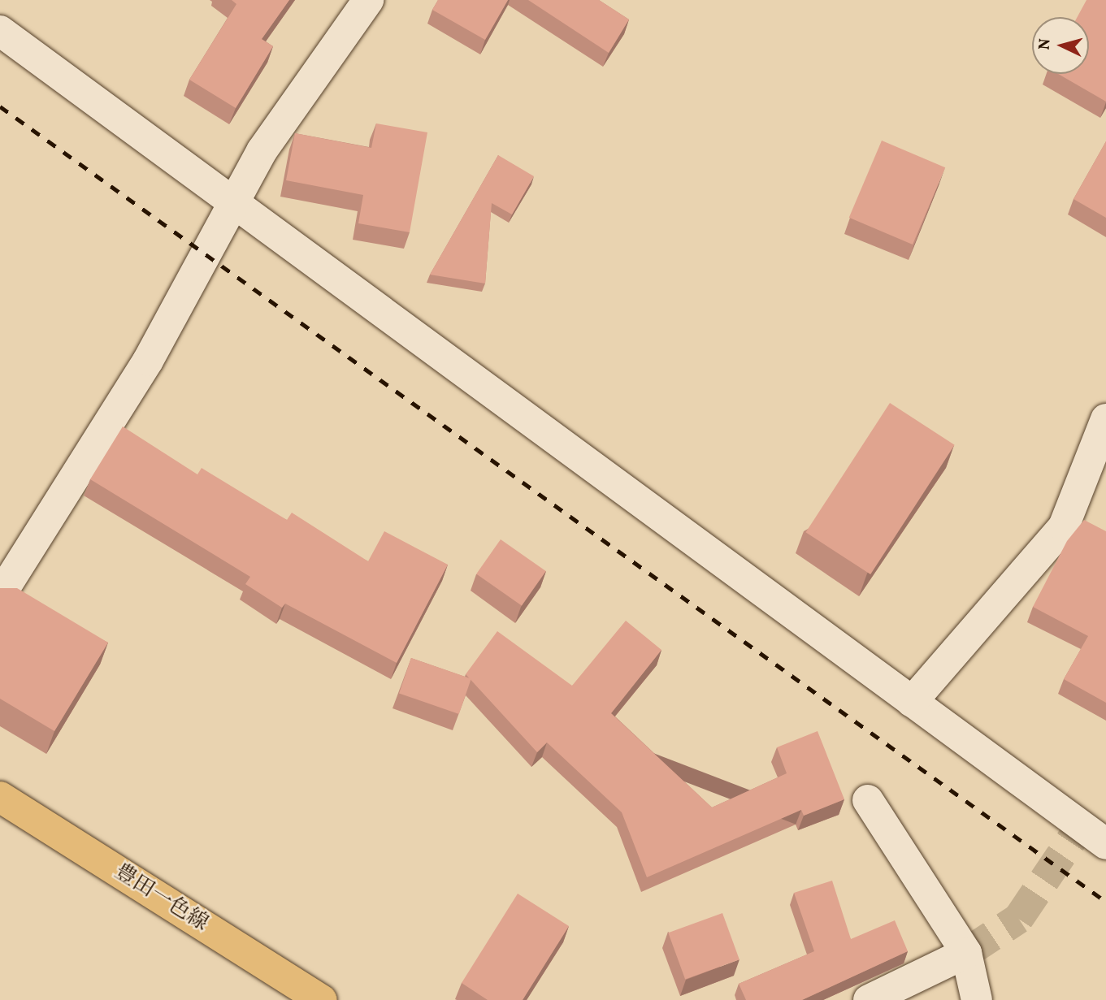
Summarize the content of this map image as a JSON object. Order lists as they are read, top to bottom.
{
  "streets": {
    "main road": ["豊田一色線"]
  },
  "north": "left"
}
